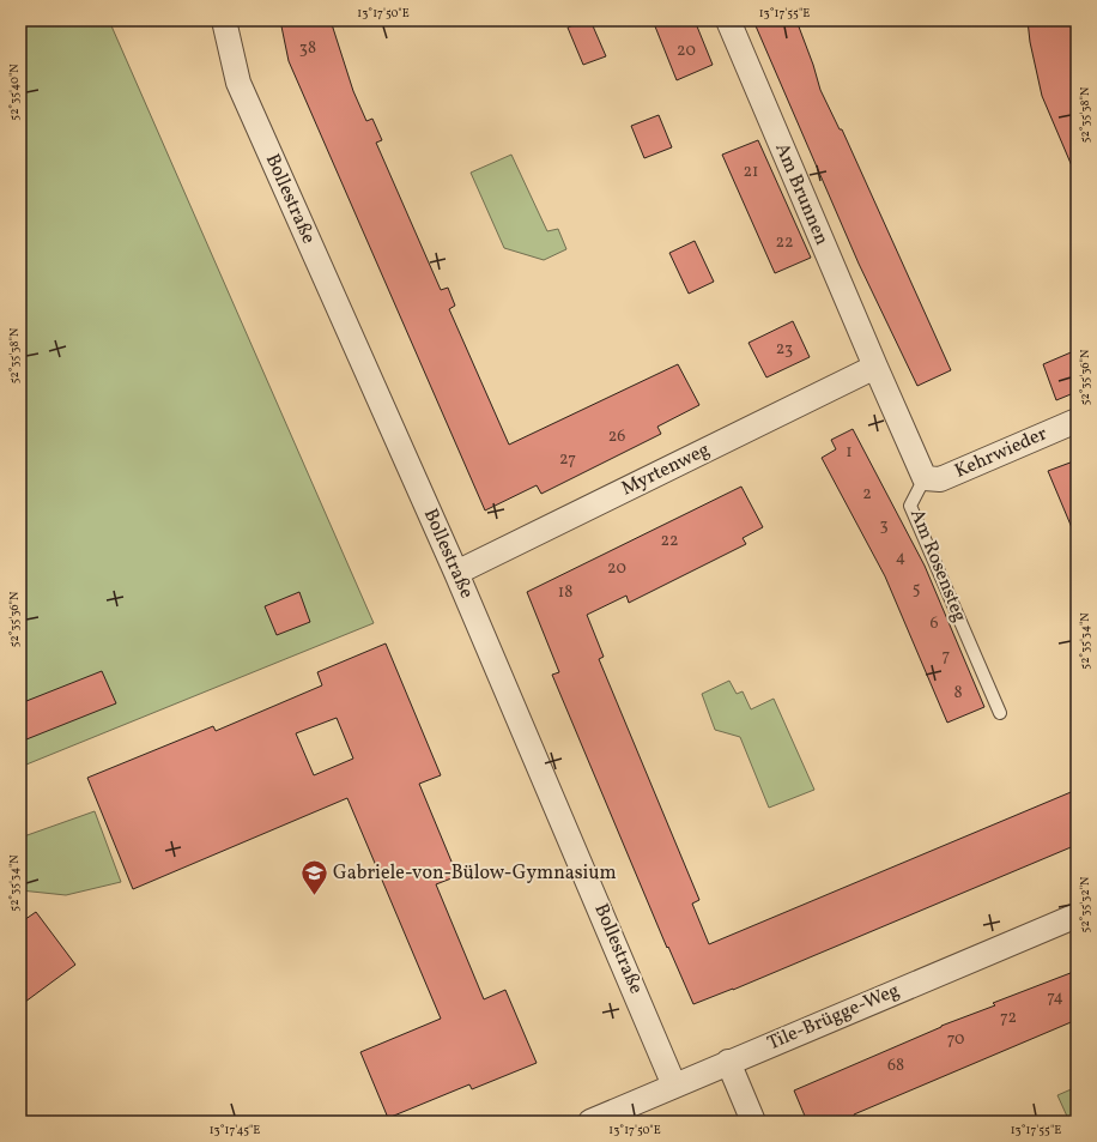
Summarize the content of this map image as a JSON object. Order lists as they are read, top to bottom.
{
  "streets": {
    "street": [
      "Am Brunnen",
      "Bollestraße",
      "Kehrwieder",
      "Myrtenweg",
      "Am Rosensteg",
      "Tile-Brügge-Weg"
    ]
  },
  "crossings": [
    ["Am Brunnen", "Myrtenweg"],
    ["Am Brunnen", "Am Rosensteg"],
    ["Bollestraße", "Myrtenweg"],
    ["Bollestraße", "Tile-Brügge-Weg"],
    ["Kehrwieder", "Am Rosensteg"],
    ["Myrtenweg", "Am Rosensteg"]
  ],
  "places": {
    "school or university": ["Gabriele-von-Bülow-Gymnasium"]
  },
  "house_numbers": [
    "38",
    "20",
    "21",
    "22",
    "23",
    "26",
    "1",
    "27",
    "2",
    "3",
    "22",
    "4",
    "20",
    "5",
    "18",
    "6",
    "7",
    "8",
    "74",
    "72",
    "70",
    "68"
  ],
  "coordinates": [
    "13°17'50\"E",
    "13°17'55\"E",
    "52°35'40\"N",
    "52°35'38\"N",
    "52°35'36\"N",
    "52°35'34\"N",
    "52°35'32\"N",
    "13°17'45\"E"
  ]
}
